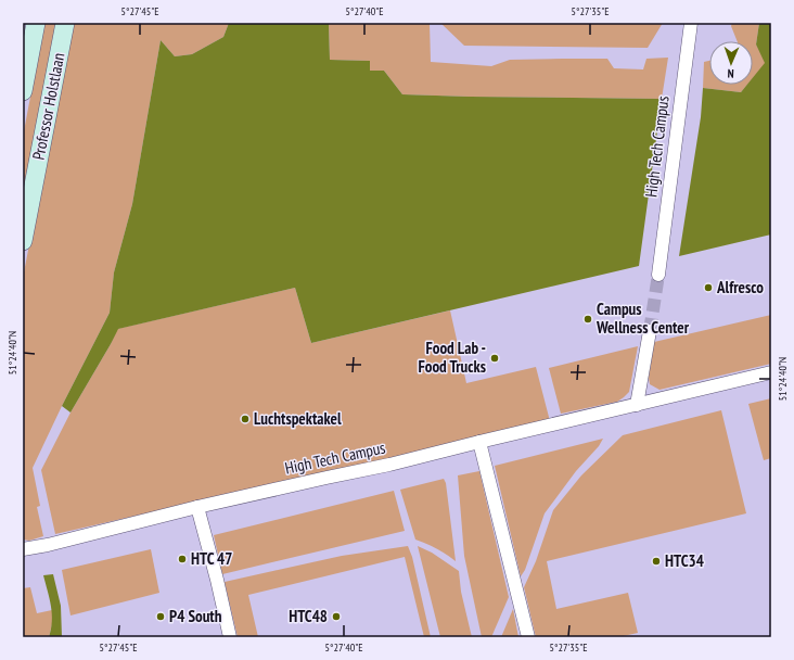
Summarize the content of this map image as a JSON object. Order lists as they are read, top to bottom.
{
  "streets": {
    "main road": ["Professor Holstlaan"],
    "street": ["High Tech Campus"]
  },
  "places": [
    "Alfresco",
    "Campus Wellness Center",
    "Food Lab - Food Trucks",
    "Luchtspektakel",
    "HTC 47",
    "HTC34",
    "P4 South",
    "HTC48"
  ],
  "north": "bottom",
  "coordinates": [
    "5°27'45\"E",
    "5°27'40\"E",
    "5°27'35\"E",
    "51°24'40\"N"
  ]
}
